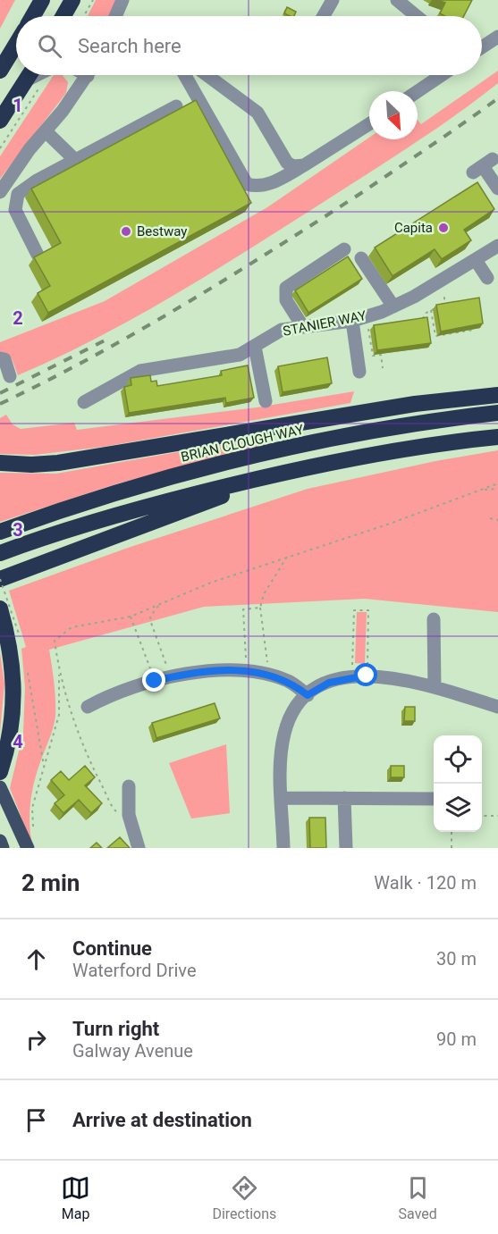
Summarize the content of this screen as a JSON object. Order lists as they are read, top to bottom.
{
  "streets": {
    "highway": ["BRIAN CLOUGH WAY"],
    "street": ["STANIER WAY"]
  },
  "places": ["Capita", "Bestway"],
  "north": "bottom right",
  "page": {
    "search": "Search here",
    "heading": ["2 min", "Walk · 120 m"],
    "list": [
      ["Continue", "Waterford Drive", "30 m"],
      ["Turn right", "Galway Avenue", "90 m"],
      "Arrive at destination"
    ],
    "nav": ["Map", "Directions", "Saved"]
  },
  "grid": {
    "rows": [
      "1",
      "2",
      "3",
      "4"
    ]
  }
}
